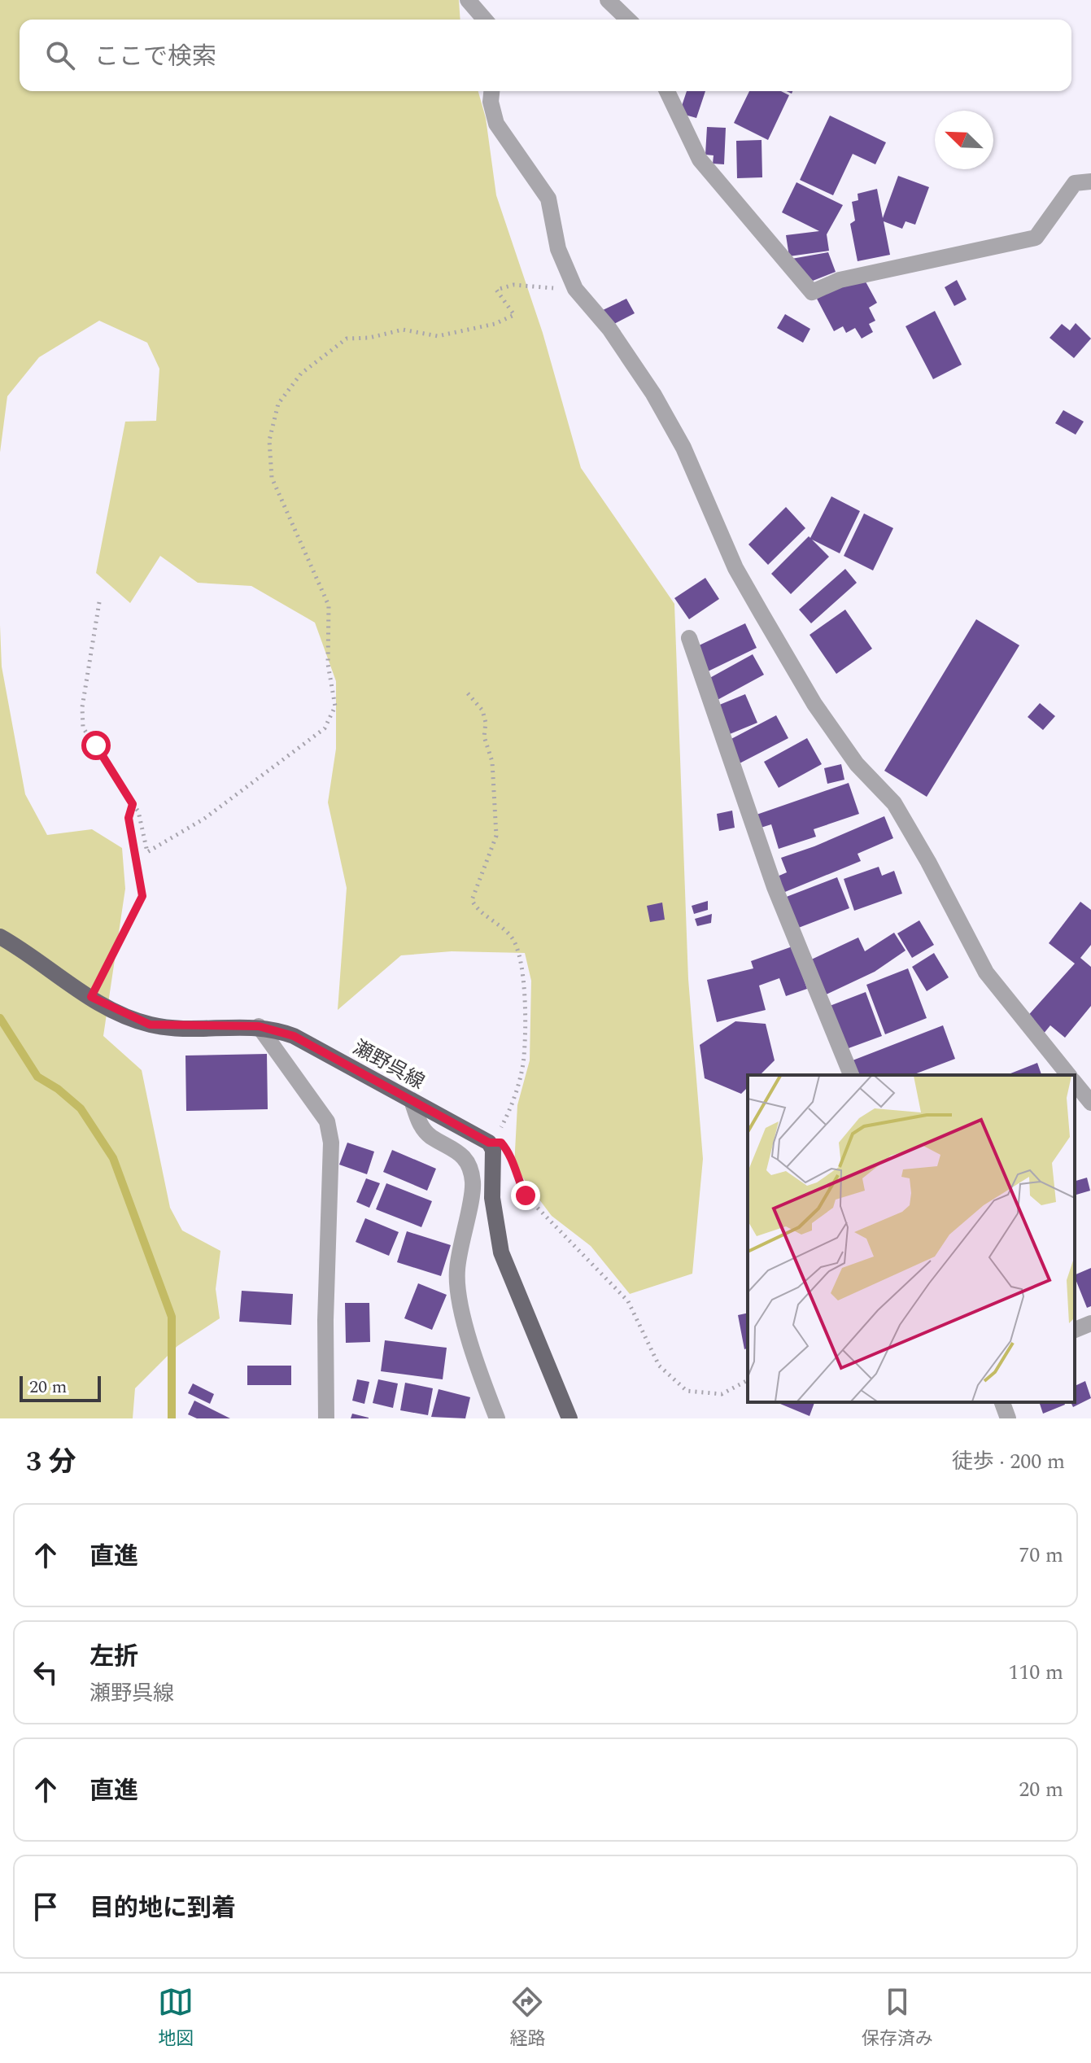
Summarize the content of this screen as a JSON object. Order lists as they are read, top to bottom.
{
  "streets": {
    "main road": ["瀬野呉線"]
  },
  "scale_bar": "20 m",
  "north": "top left",
  "page": {
    "search": "ここで検索",
    "scale": "20 m",
    "heading": ["3 分", "徒歩 · 200 m"],
    "list": [
      ["直進", "70 m"],
      ["左折", "瀬野呉線", "110 m"],
      ["直進", "20 m"],
      "目的地に到着"
    ],
    "nav": ["地図", "経路", "保存済み"]
  }
}
